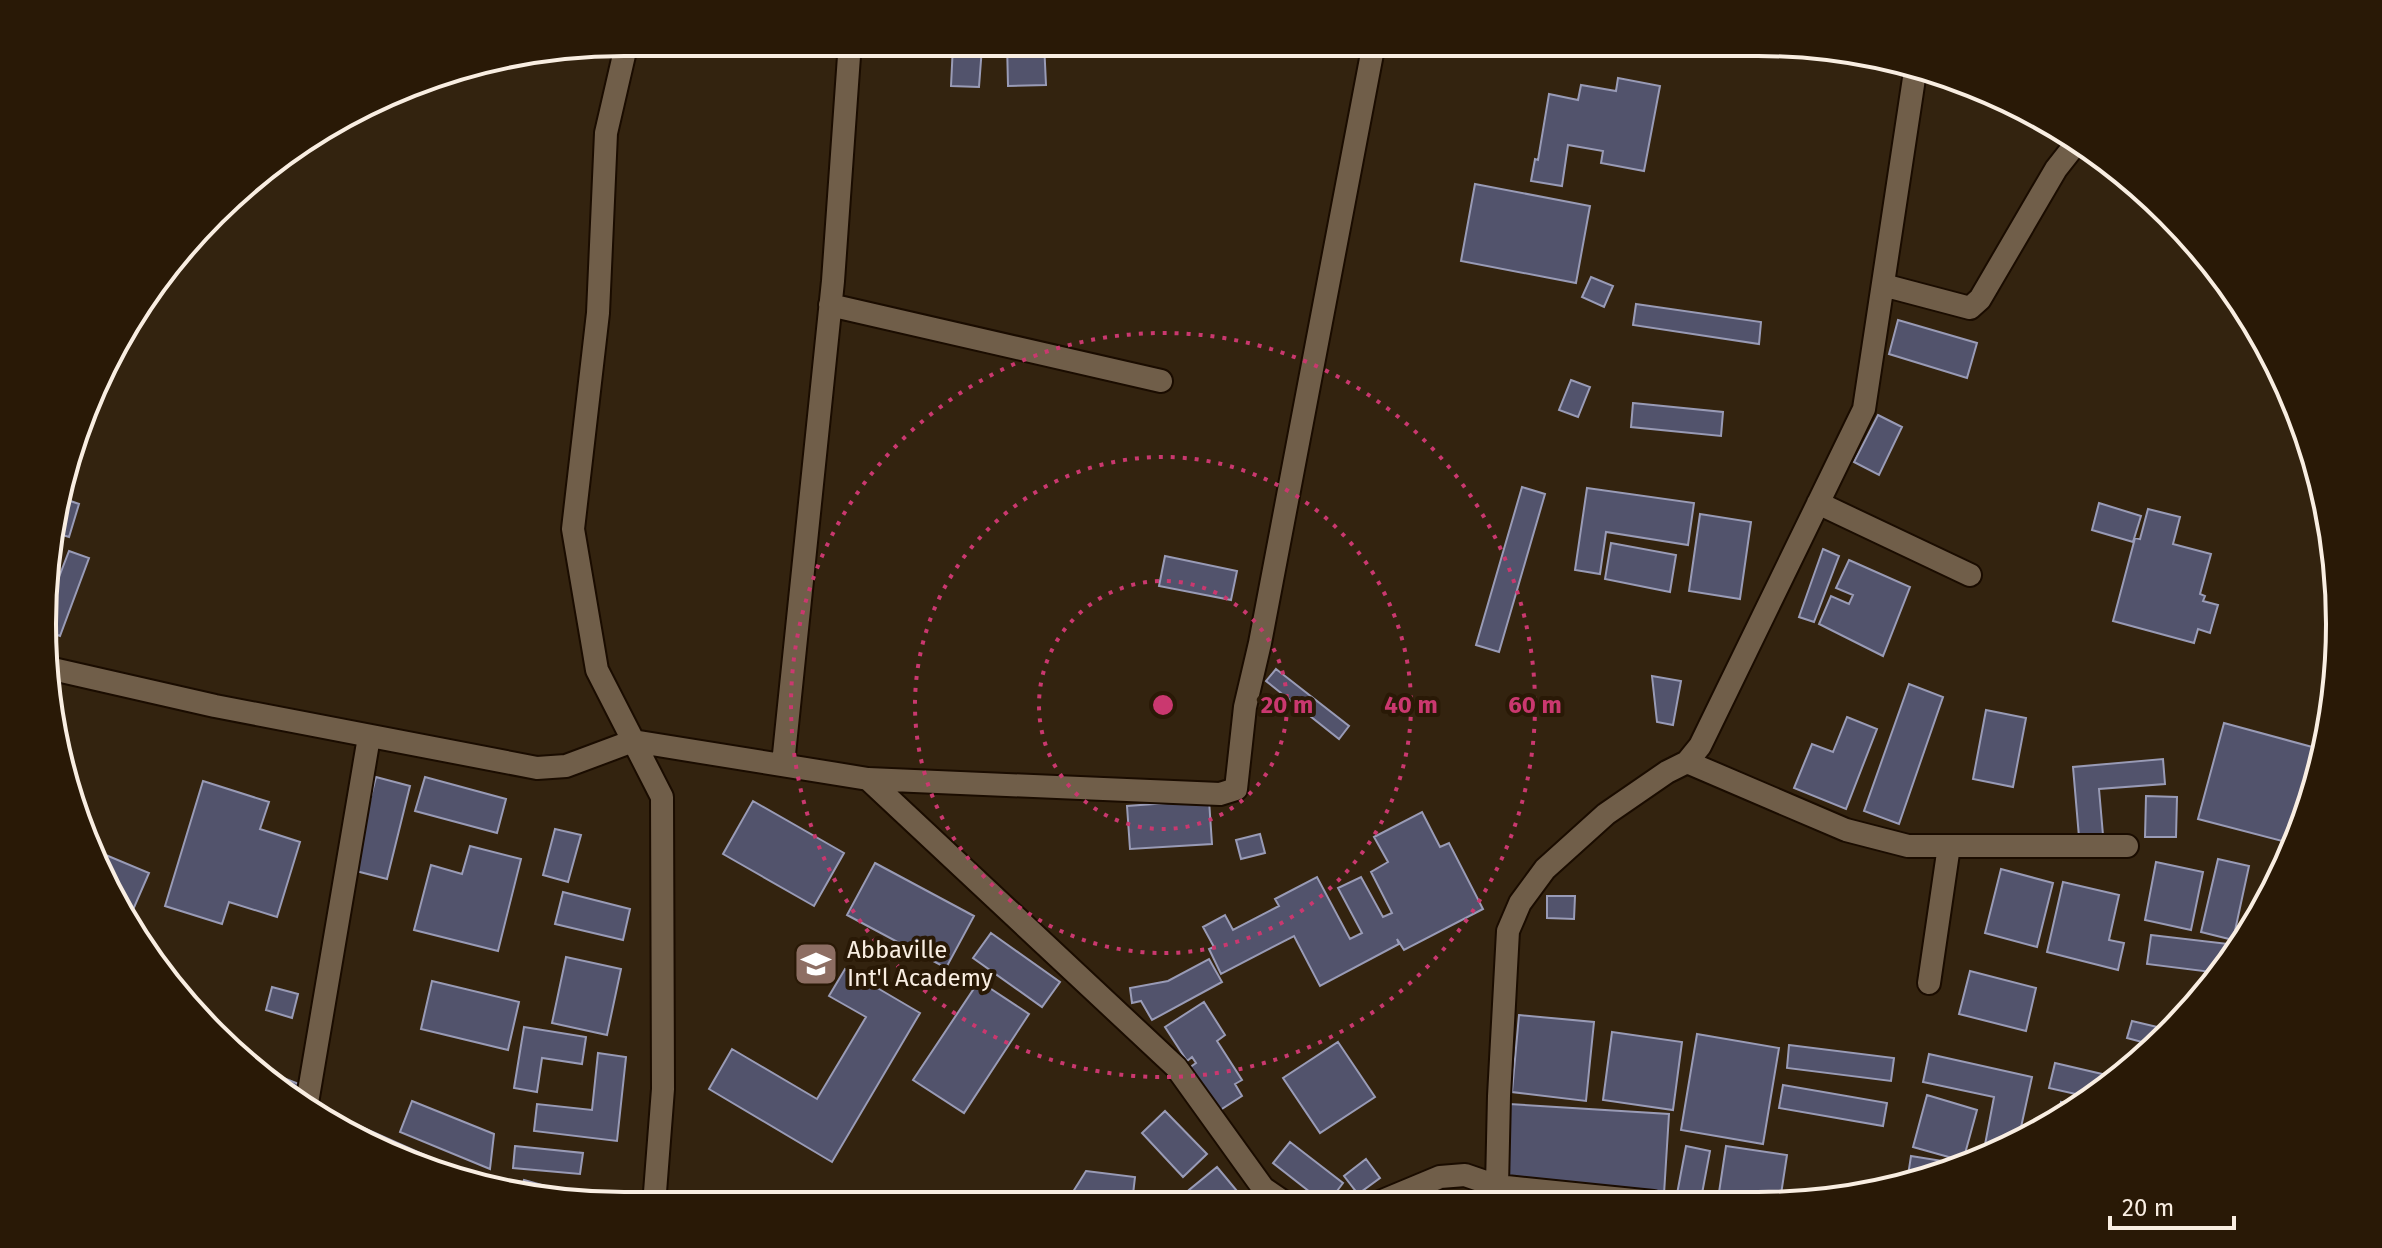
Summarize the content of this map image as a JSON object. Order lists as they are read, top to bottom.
{
  "places": {
    "school or university": ["Abbaville Int'l Academy"]
  },
  "scale_bar": "20 m",
  "rings": ["20 m", "40 m", "60 m"]
}
